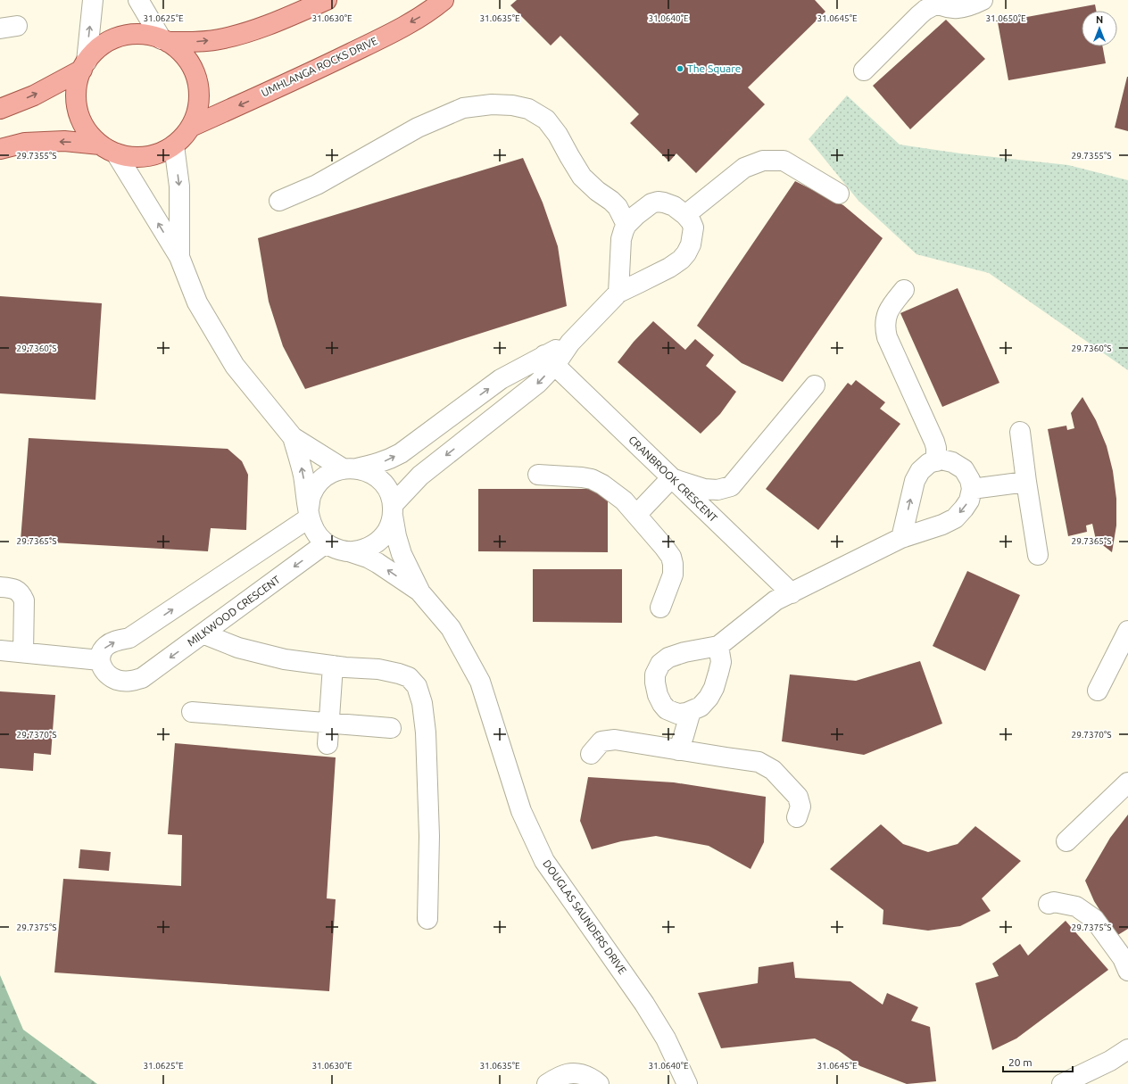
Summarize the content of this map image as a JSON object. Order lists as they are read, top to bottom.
{
  "streets": {
    "main road": ["UMHLANGA ROCKS DRIVE"],
    "street": ["CRANBROOK CRESCENT", "MILKWOOD CRESCENT", "DOUGLAS SAUNDERS DRIVE"]
  },
  "crossings": [
    ["MILKWOOD CRESCENT", "DOUGLAS SAUNDERS DRIVE"]
  ],
  "places": ["The Square"],
  "scale_bar": "20 m",
  "north": "top",
  "coordinates": [
    "31.0625°E",
    "31.0630°E",
    "31.0635°E",
    "31.0640°E",
    "31.0645°E",
    "31.0650°E",
    "29.7355°S",
    "29.7360°S",
    "29.7365°S",
    "29.7370°S",
    "29.7375°S"
  ]
}
